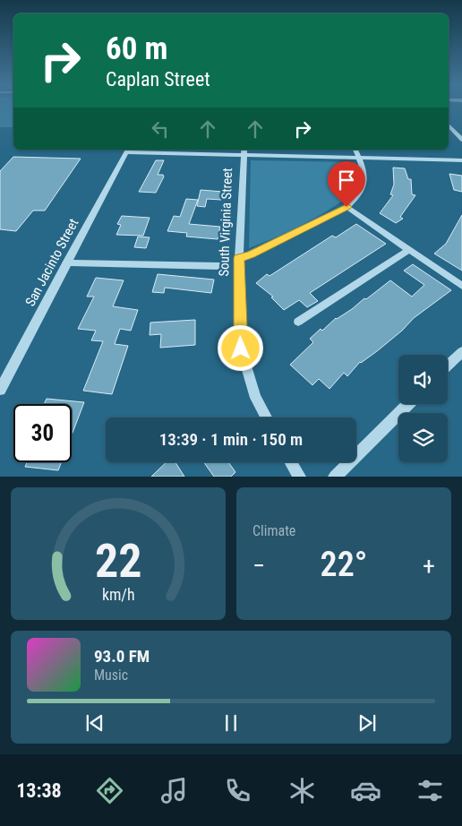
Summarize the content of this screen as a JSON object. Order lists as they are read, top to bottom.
{
  "streets": {
    "street": ["South Virginia Street", "San Jacinto Street"]
  },
  "page": {
    "turn": ["60 m", "Caplan Street"],
    "limit": "30",
    "trip": "13:39 · 1 min · 150 m",
    "tile": "Climate",
    "heat": ["−", "22°", "+"],
    "song": ["93.0 FM", "Music"],
    "tabs": "13:38",
    "gauge": ["22", "km/h"]
  }
}
